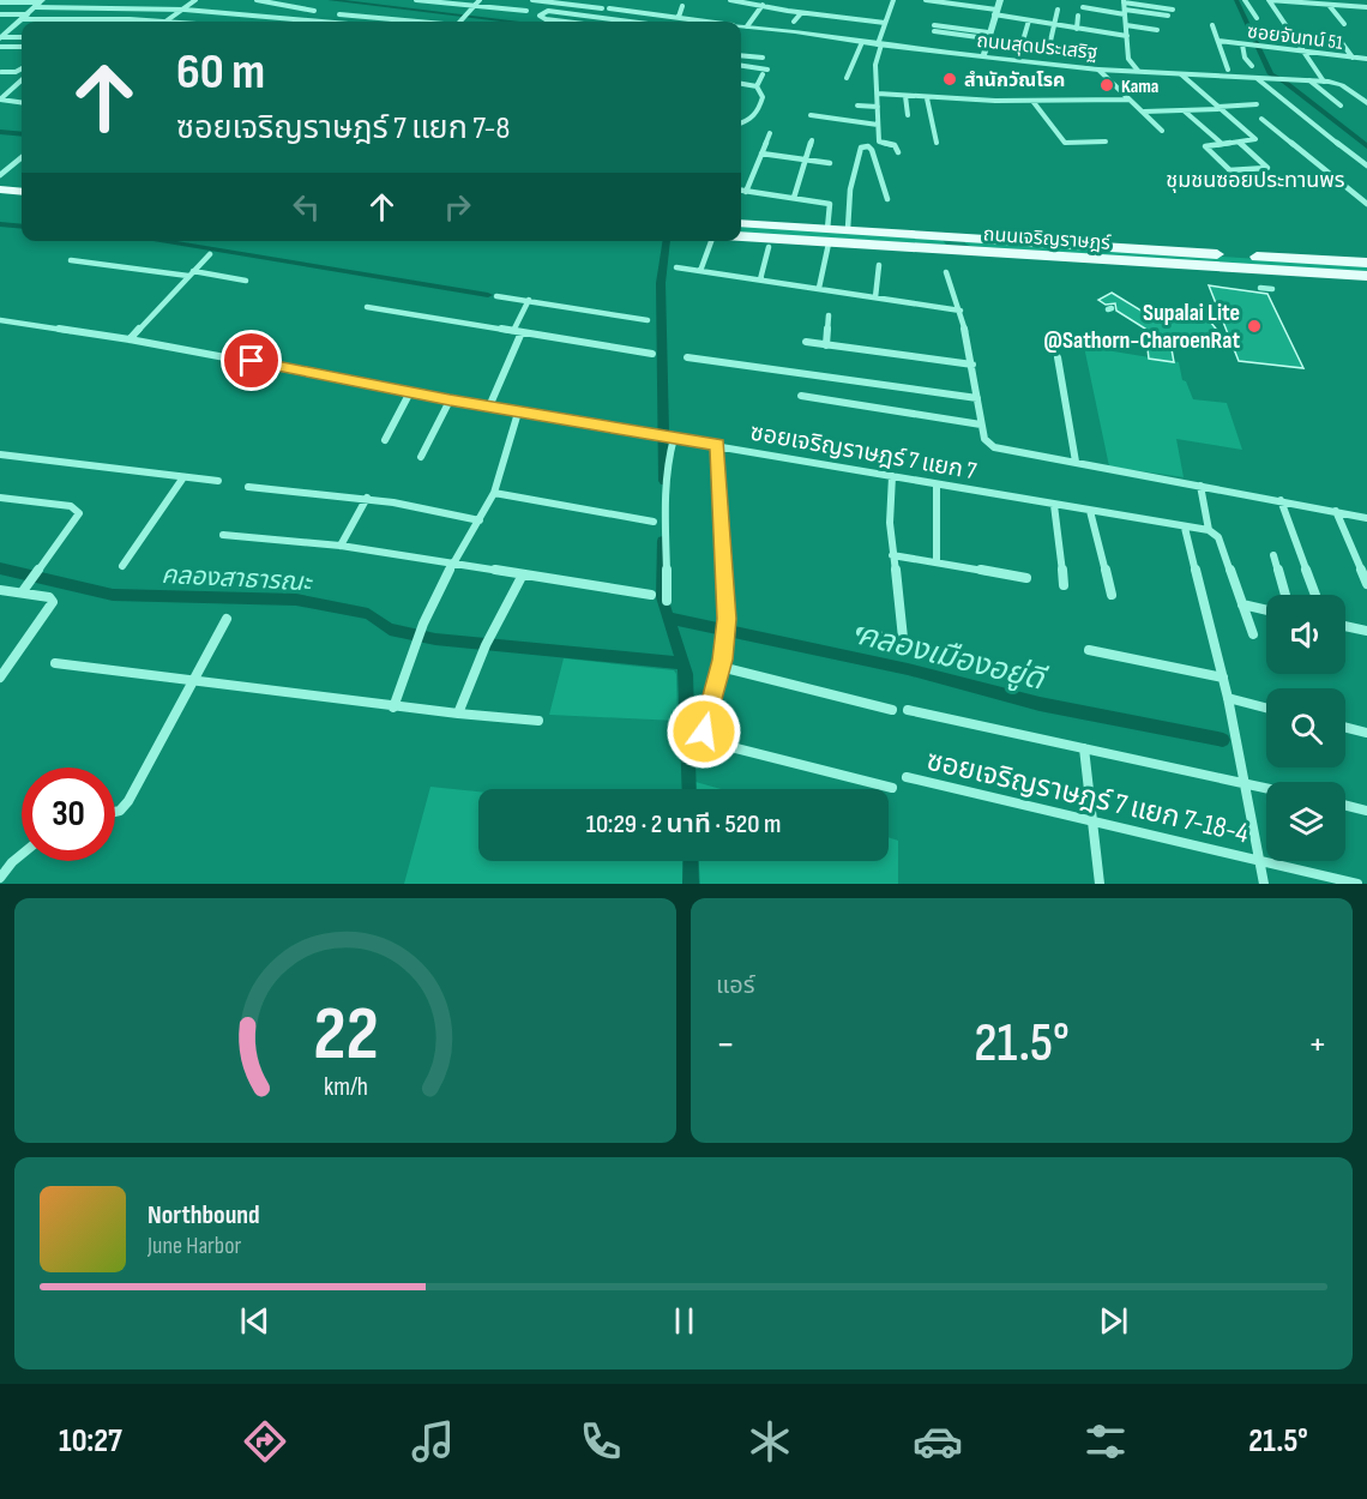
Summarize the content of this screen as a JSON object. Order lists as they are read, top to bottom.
{
  "streets": {
    "main road": ["ถนนเจริญราษฎร์"],
    "street": [
      "ซอยจันทน์ 51",
      "ถนนสุดประเสริฐ",
      "ซอยเจริญราษฎร์ 7 แยก 7",
      "ซอยเจริญราษฎร์ 7 แยก 7-18-4"
    ]
  },
  "districts": ["ชุมชนซอยประทานพร"],
  "water": ["คลองสาธารณะ", "คลองเมืองอยู่ดี"],
  "places": ["สำนักวัณโรค", "Kama", "Supalai Lite @Sathorn-CharoenRat"],
  "page": {
    "turn": ["60 m", "ซอยเจริญราษฎร์ 7 แยก 7-8"],
    "limit": "30",
    "trip": "10:29 · 2 นาที · 520 m",
    "tile": "แอร์",
    "heat": ["−", "21.5°", "+"],
    "song": ["Northbound", "June Harbor"],
    "tabs": ["10:27", "21.5°"],
    "gauge": ["22", "km/h"]
  }
}
